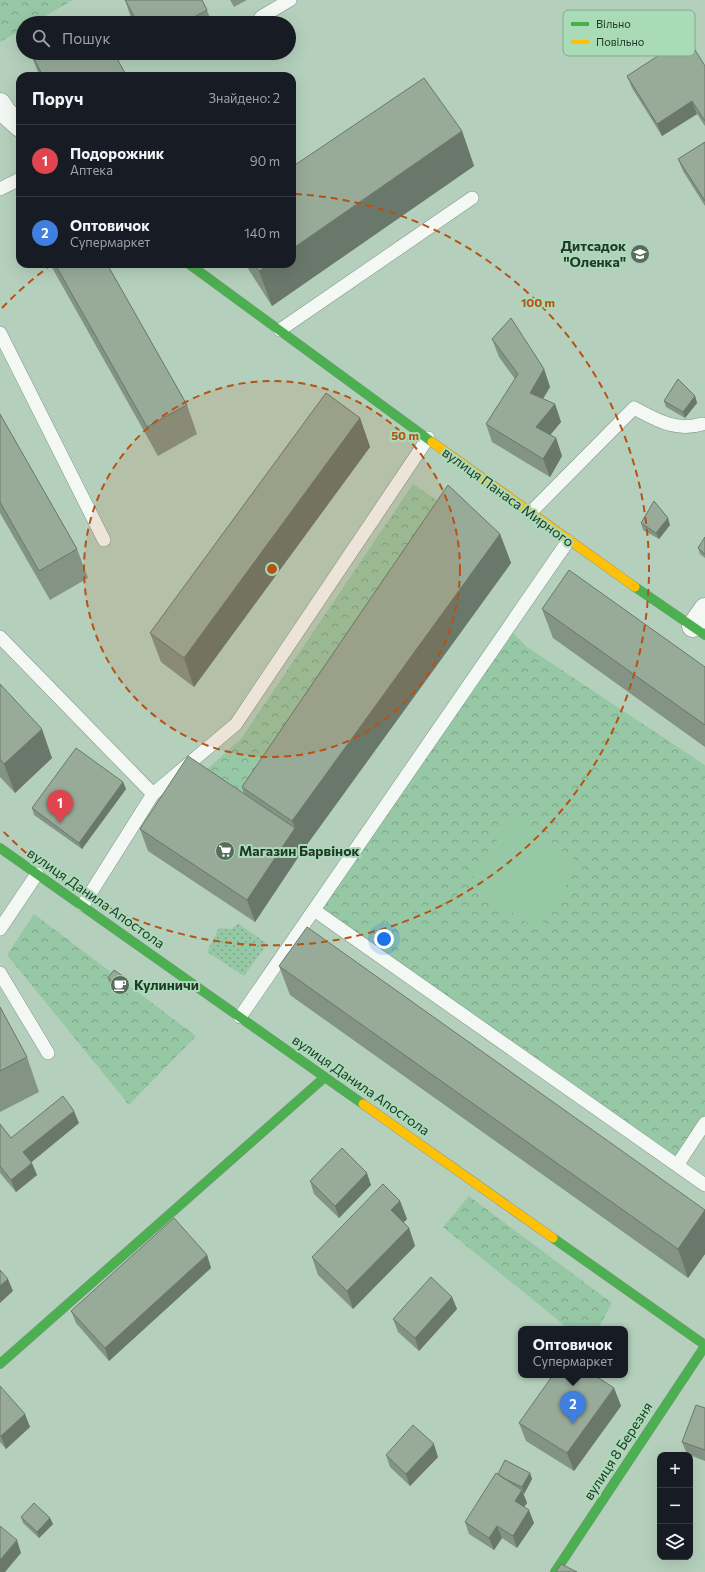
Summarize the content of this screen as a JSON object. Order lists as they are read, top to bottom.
{
  "streets": {
    "street": ["вулиця Панаса Мирного", "вулиця Данила Апостола", "вулиця 8 Березня"]
  },
  "crossings": [
    ["вулиця Данила Апостола", "вулиця 8 Березня"]
  ],
  "places": {
    "school or university": ["Дитсадок \"Оленка\""],
    "supermarket": ["Магазин Барвінок"],
    "cafe": ["Кулиничи"]
  },
  "legend": ["Вільно", "Повільно"],
  "page": {
    "search": "Пошук",
    "heading": ["Поруч", "Знайдено: 2"],
    "list": [
      {
        "mark": "1",
        "name": "Подорожник",
        "note": "Аптека",
        "value": "90 m"
      },
      {
        "mark": "2",
        "name": "Оптовичок",
        "note": "Супермаркет",
        "value": "140 m"
      }
    ],
    "pins": ["1", "2"],
    "popup": ["Оптовичок", "Супермаркет"],
    "map_buttons": ["+", "−"]
  },
  "rings": ["100 m", "50 m"]
}
